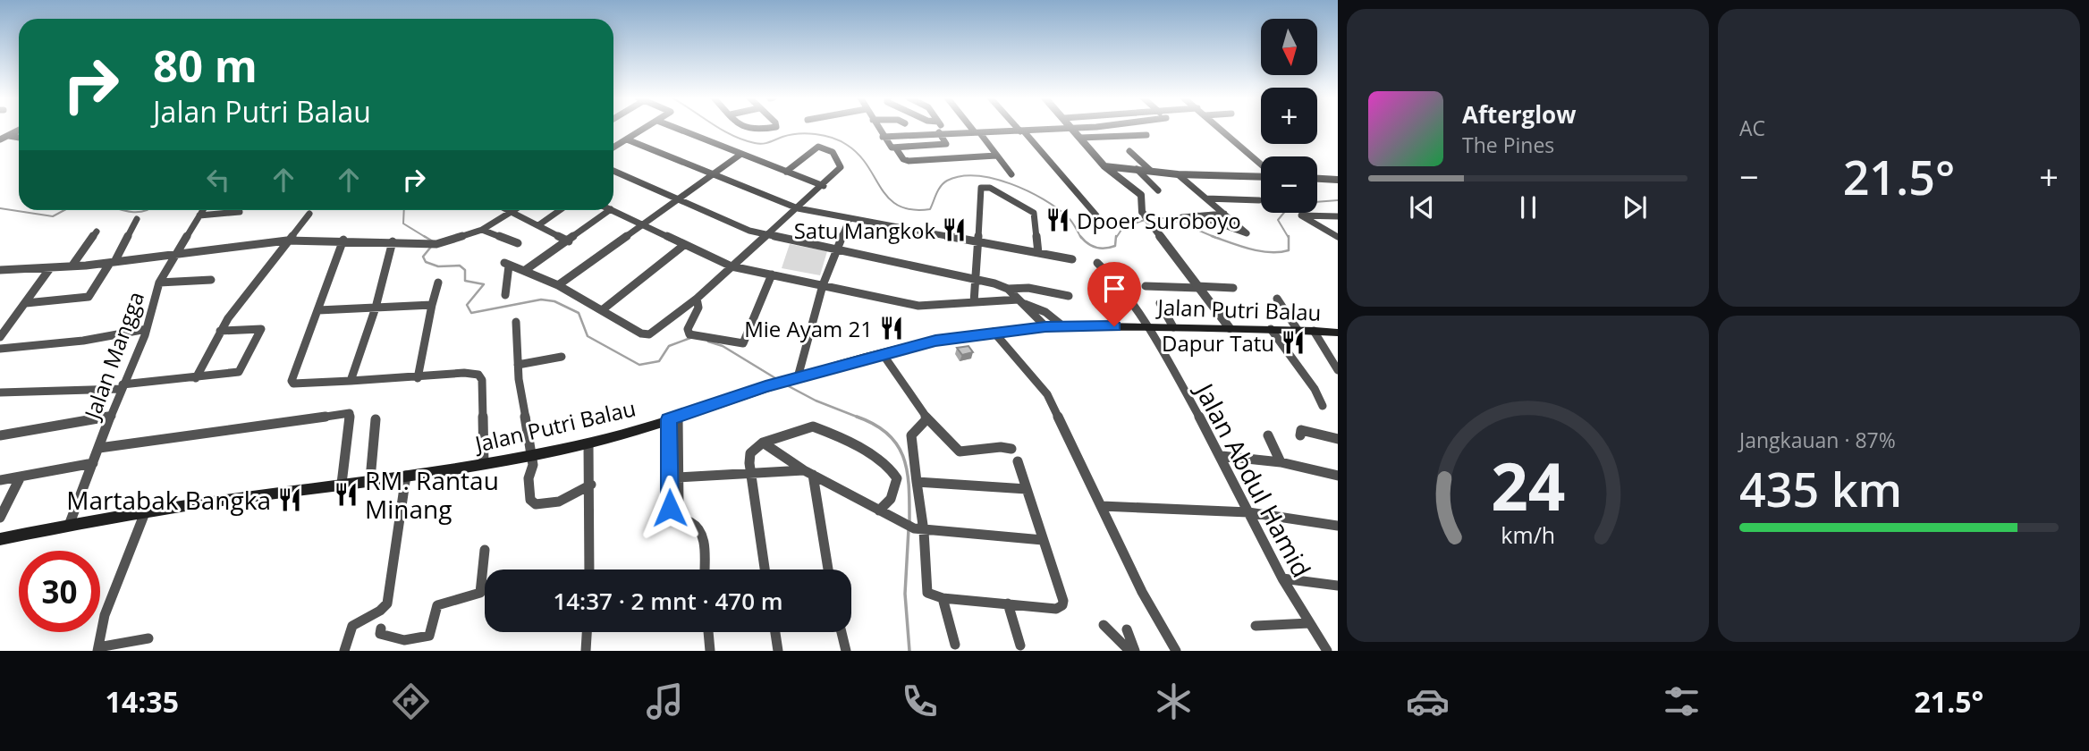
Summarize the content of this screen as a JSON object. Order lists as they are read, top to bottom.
{
  "streets": {
    "main road": ["Jalan Putri Balau"],
    "street": ["Jalan Mangga", "Jalan Abdul Hamid"]
  },
  "crossings": [
    ["Jalan Putri Balau", "Jalan Mangga"],
    ["Jalan Putri Balau", "Jalan Abdul Hamid"]
  ],
  "places": {
    "restaurant": [
      "Dpoer Suroboyo",
      "Satu Mangkok",
      "Mie Ayam 21",
      "Dapur Tatu",
      "RM. Rantau Minang",
      "Martabak Bangka"
    ]
  },
  "north": "bottom",
  "page": {
    "tile": [
      "AC",
      ["Jangkauan · 87%", "435 km"]
    ],
    "map_buttons": ["+", "−"],
    "turn": ["80 m", "Jalan Putri Balau"],
    "song": ["Afterglow", "The Pines"],
    "heat": ["−", "21.5°", "+"],
    "limit": "30",
    "trip": "14:37 · 2 mnt · 470 m",
    "tabs": ["14:35", "21.5°"],
    "gauge": ["24", "km/h"]
  }
}
